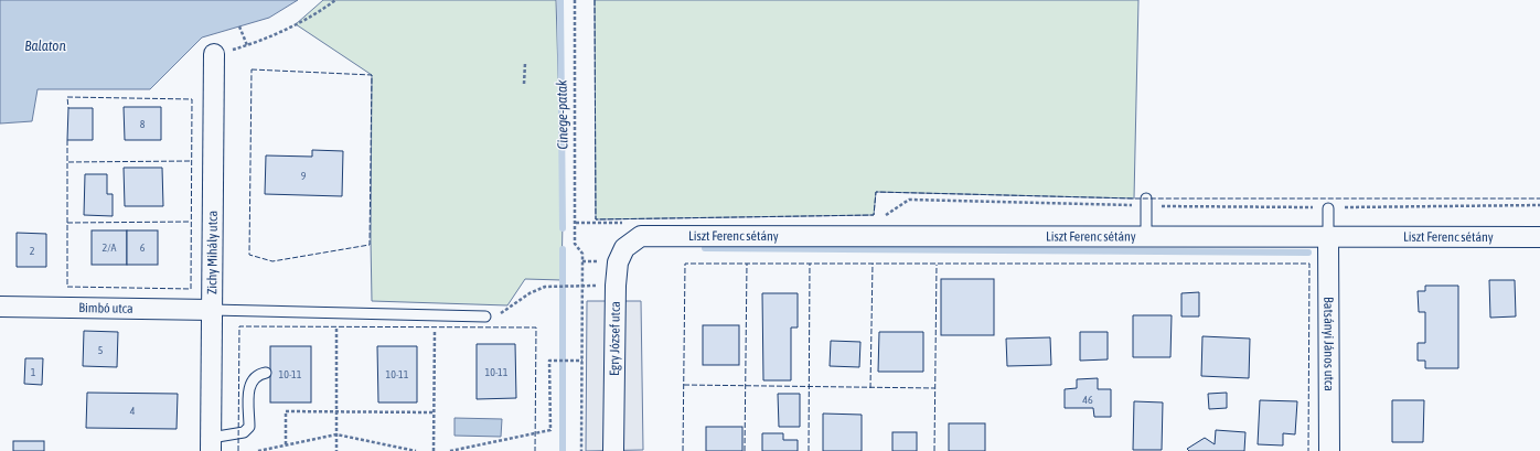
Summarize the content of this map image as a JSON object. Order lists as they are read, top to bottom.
{
  "streets": {
    "street": [
      "Liszt Ferenc sétány",
      "Zichy Mihály utca",
      "Bimbó utca",
      "Egry József utca",
      "Batsányi János utca"
    ]
  },
  "crossings": [
    ["Liszt Ferenc sétány", "Egry József utca"],
    ["Liszt Ferenc sétány", "Batsányi János utca"],
    ["Zichy Mihály utca", "Bimbó utca"]
  ],
  "water": ["Balaton", "Cinege-patak"],
  "house_numbers": [
    "8",
    "9",
    "2/A",
    "6",
    "2",
    "5",
    "1",
    "10-11",
    "10-11",
    "10-11",
    "46",
    "4"
  ]
}
